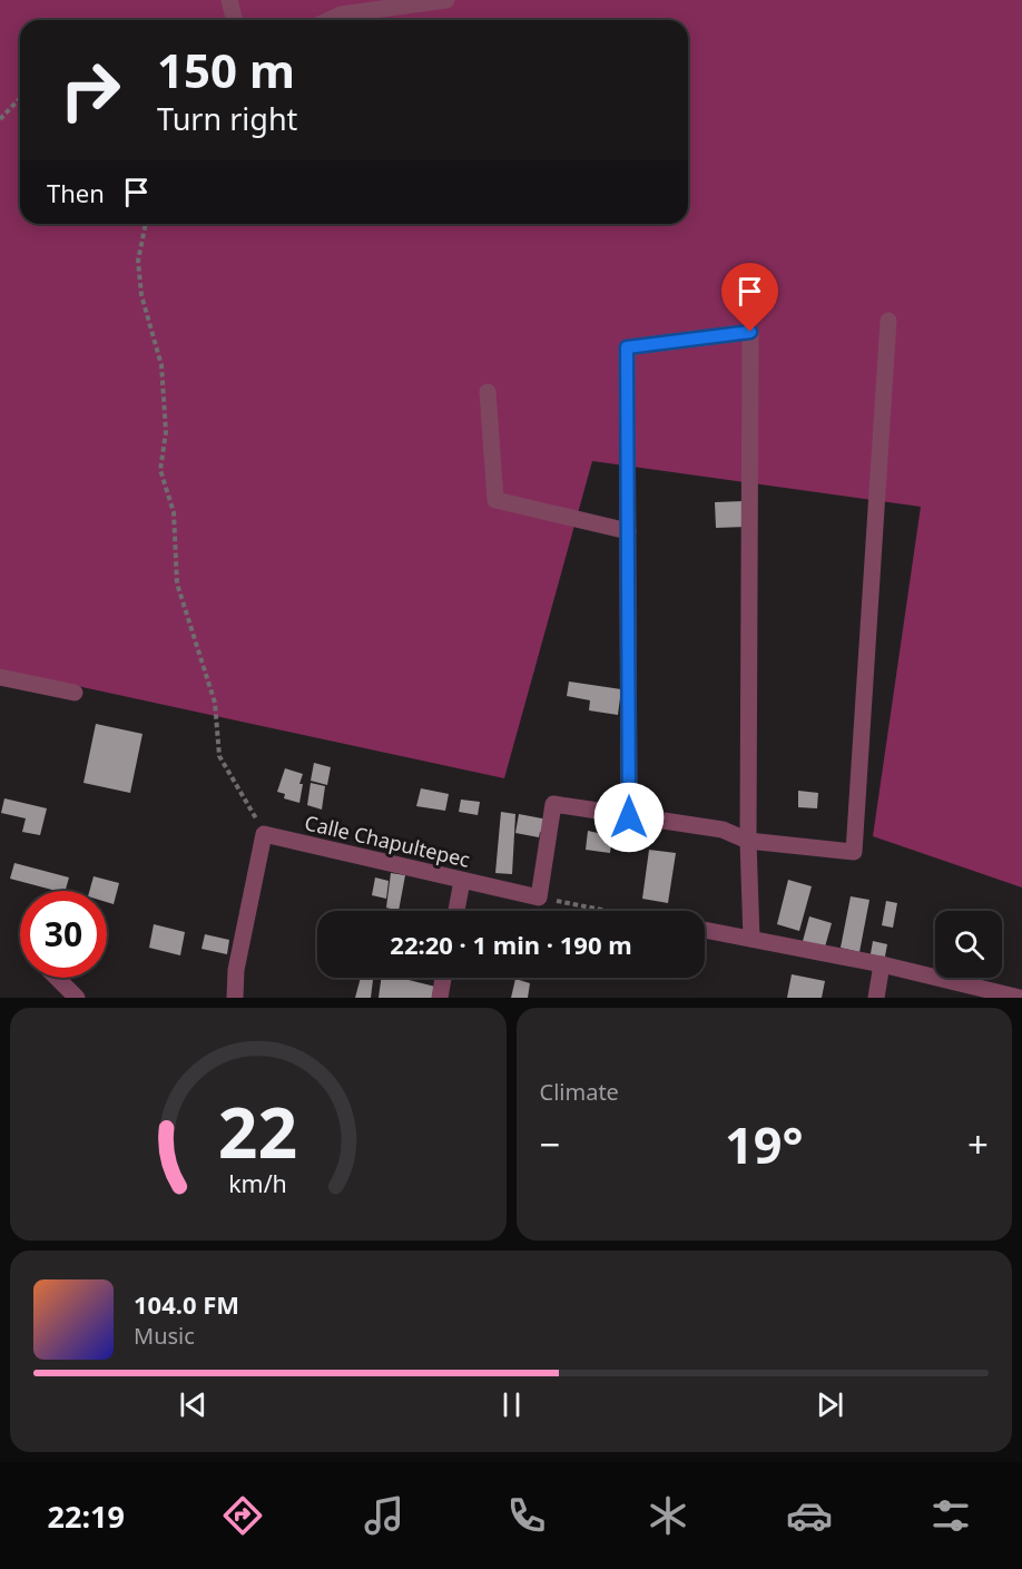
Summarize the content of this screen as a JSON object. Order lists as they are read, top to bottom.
{
  "streets": {
    "street": ["Calle Chapultepec"]
  },
  "page": {
    "turn": ["150 m", "Turn right"],
    "then": "Then",
    "limit": "30",
    "trip": "22:20 · 1 min · 190 m",
    "tile": "Climate",
    "heat": ["−", "19°", "+"],
    "song": ["104.0 FM", "Music"],
    "tabs": "22:19",
    "gauge": ["22", "km/h"]
  }
}
